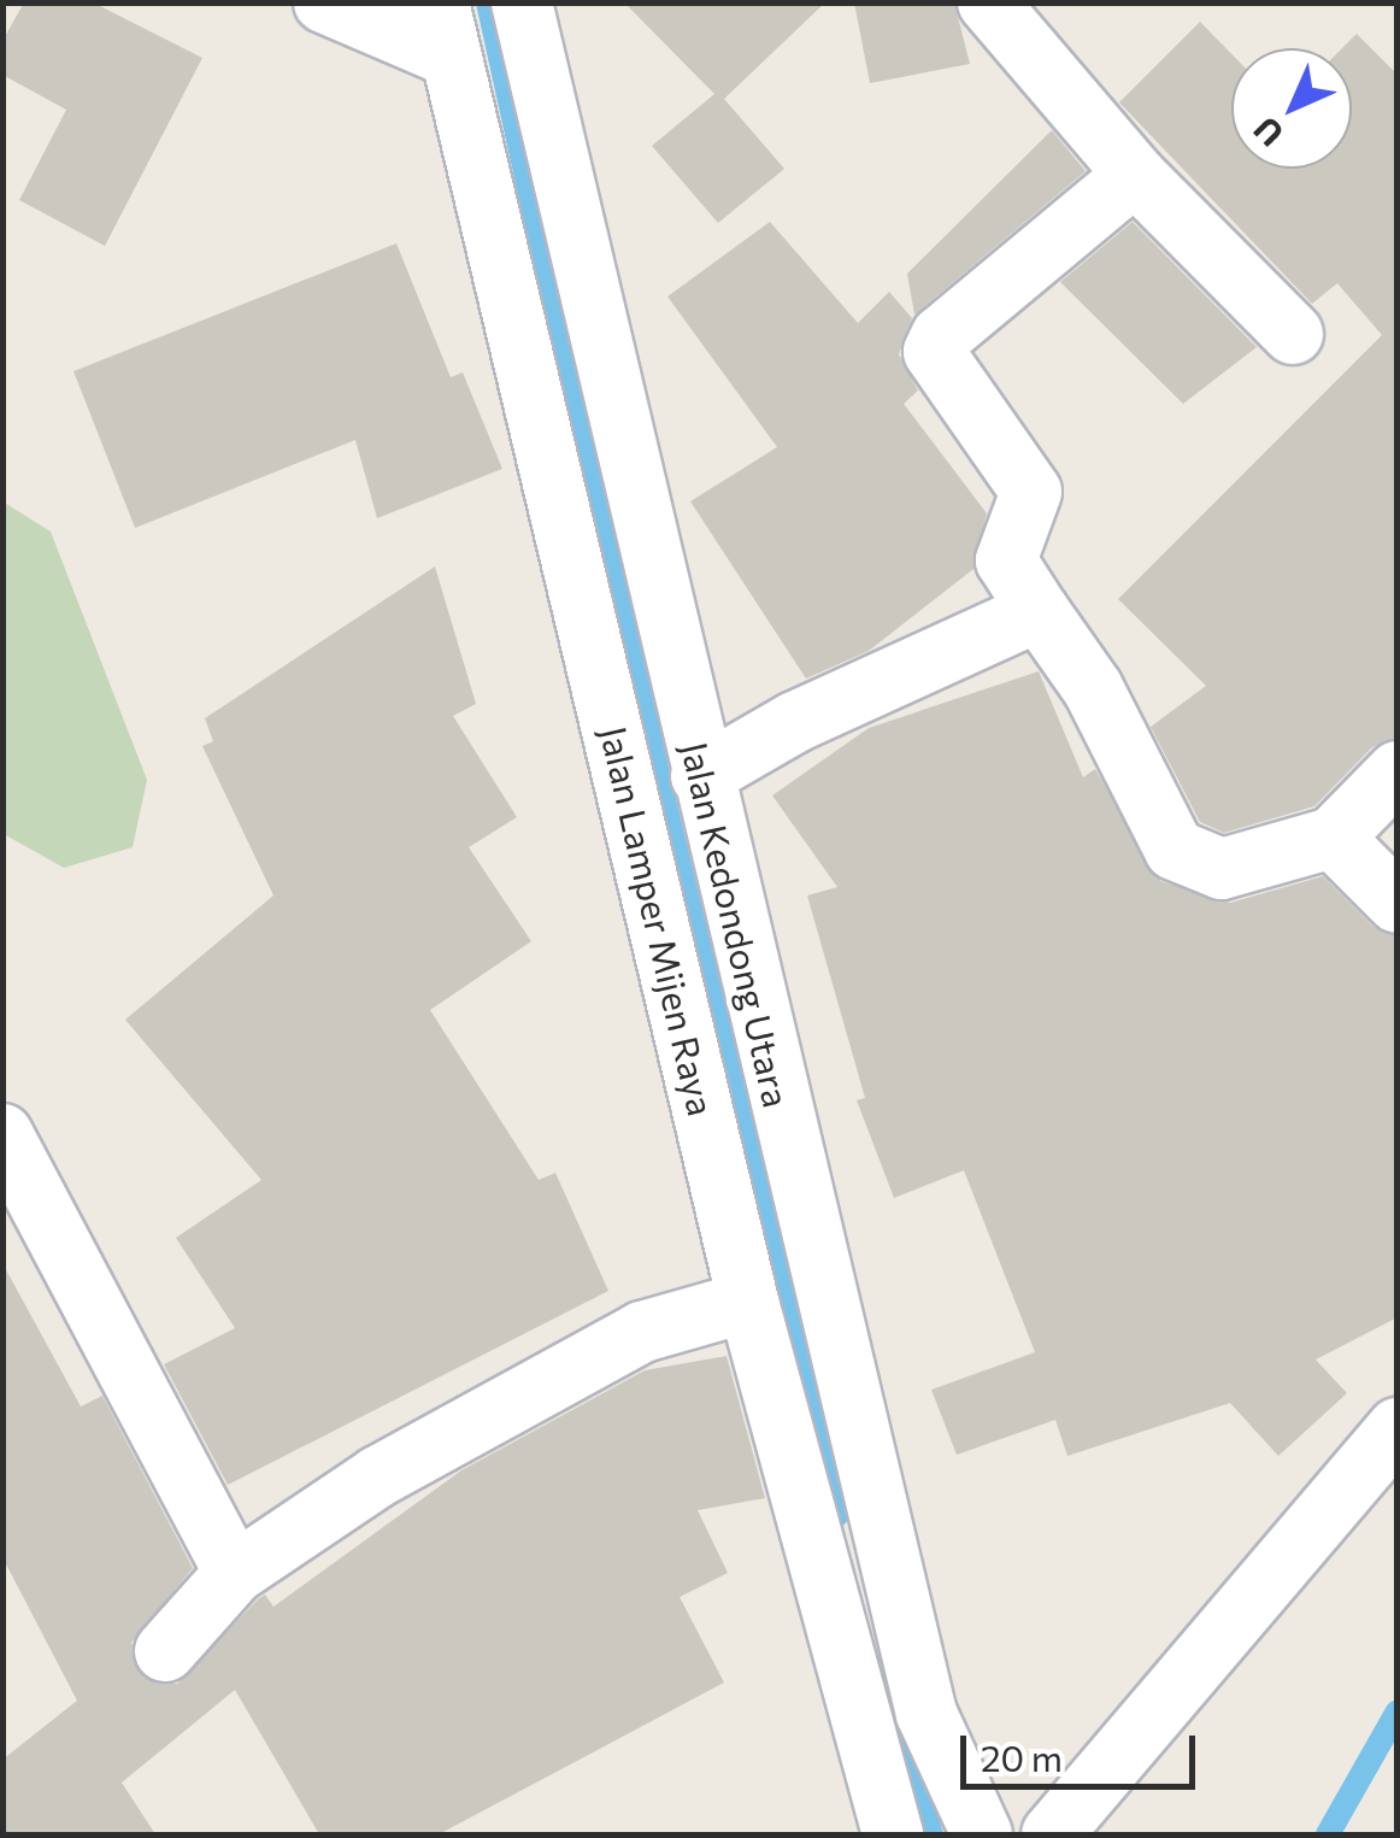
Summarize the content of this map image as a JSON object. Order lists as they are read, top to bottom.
{
  "streets": {
    "street": ["Jalan Lamper Mijen Raya", "Jalan Kedondong Utara"]
  },
  "scale_bar": "20 m",
  "north": "bottom left"
}
